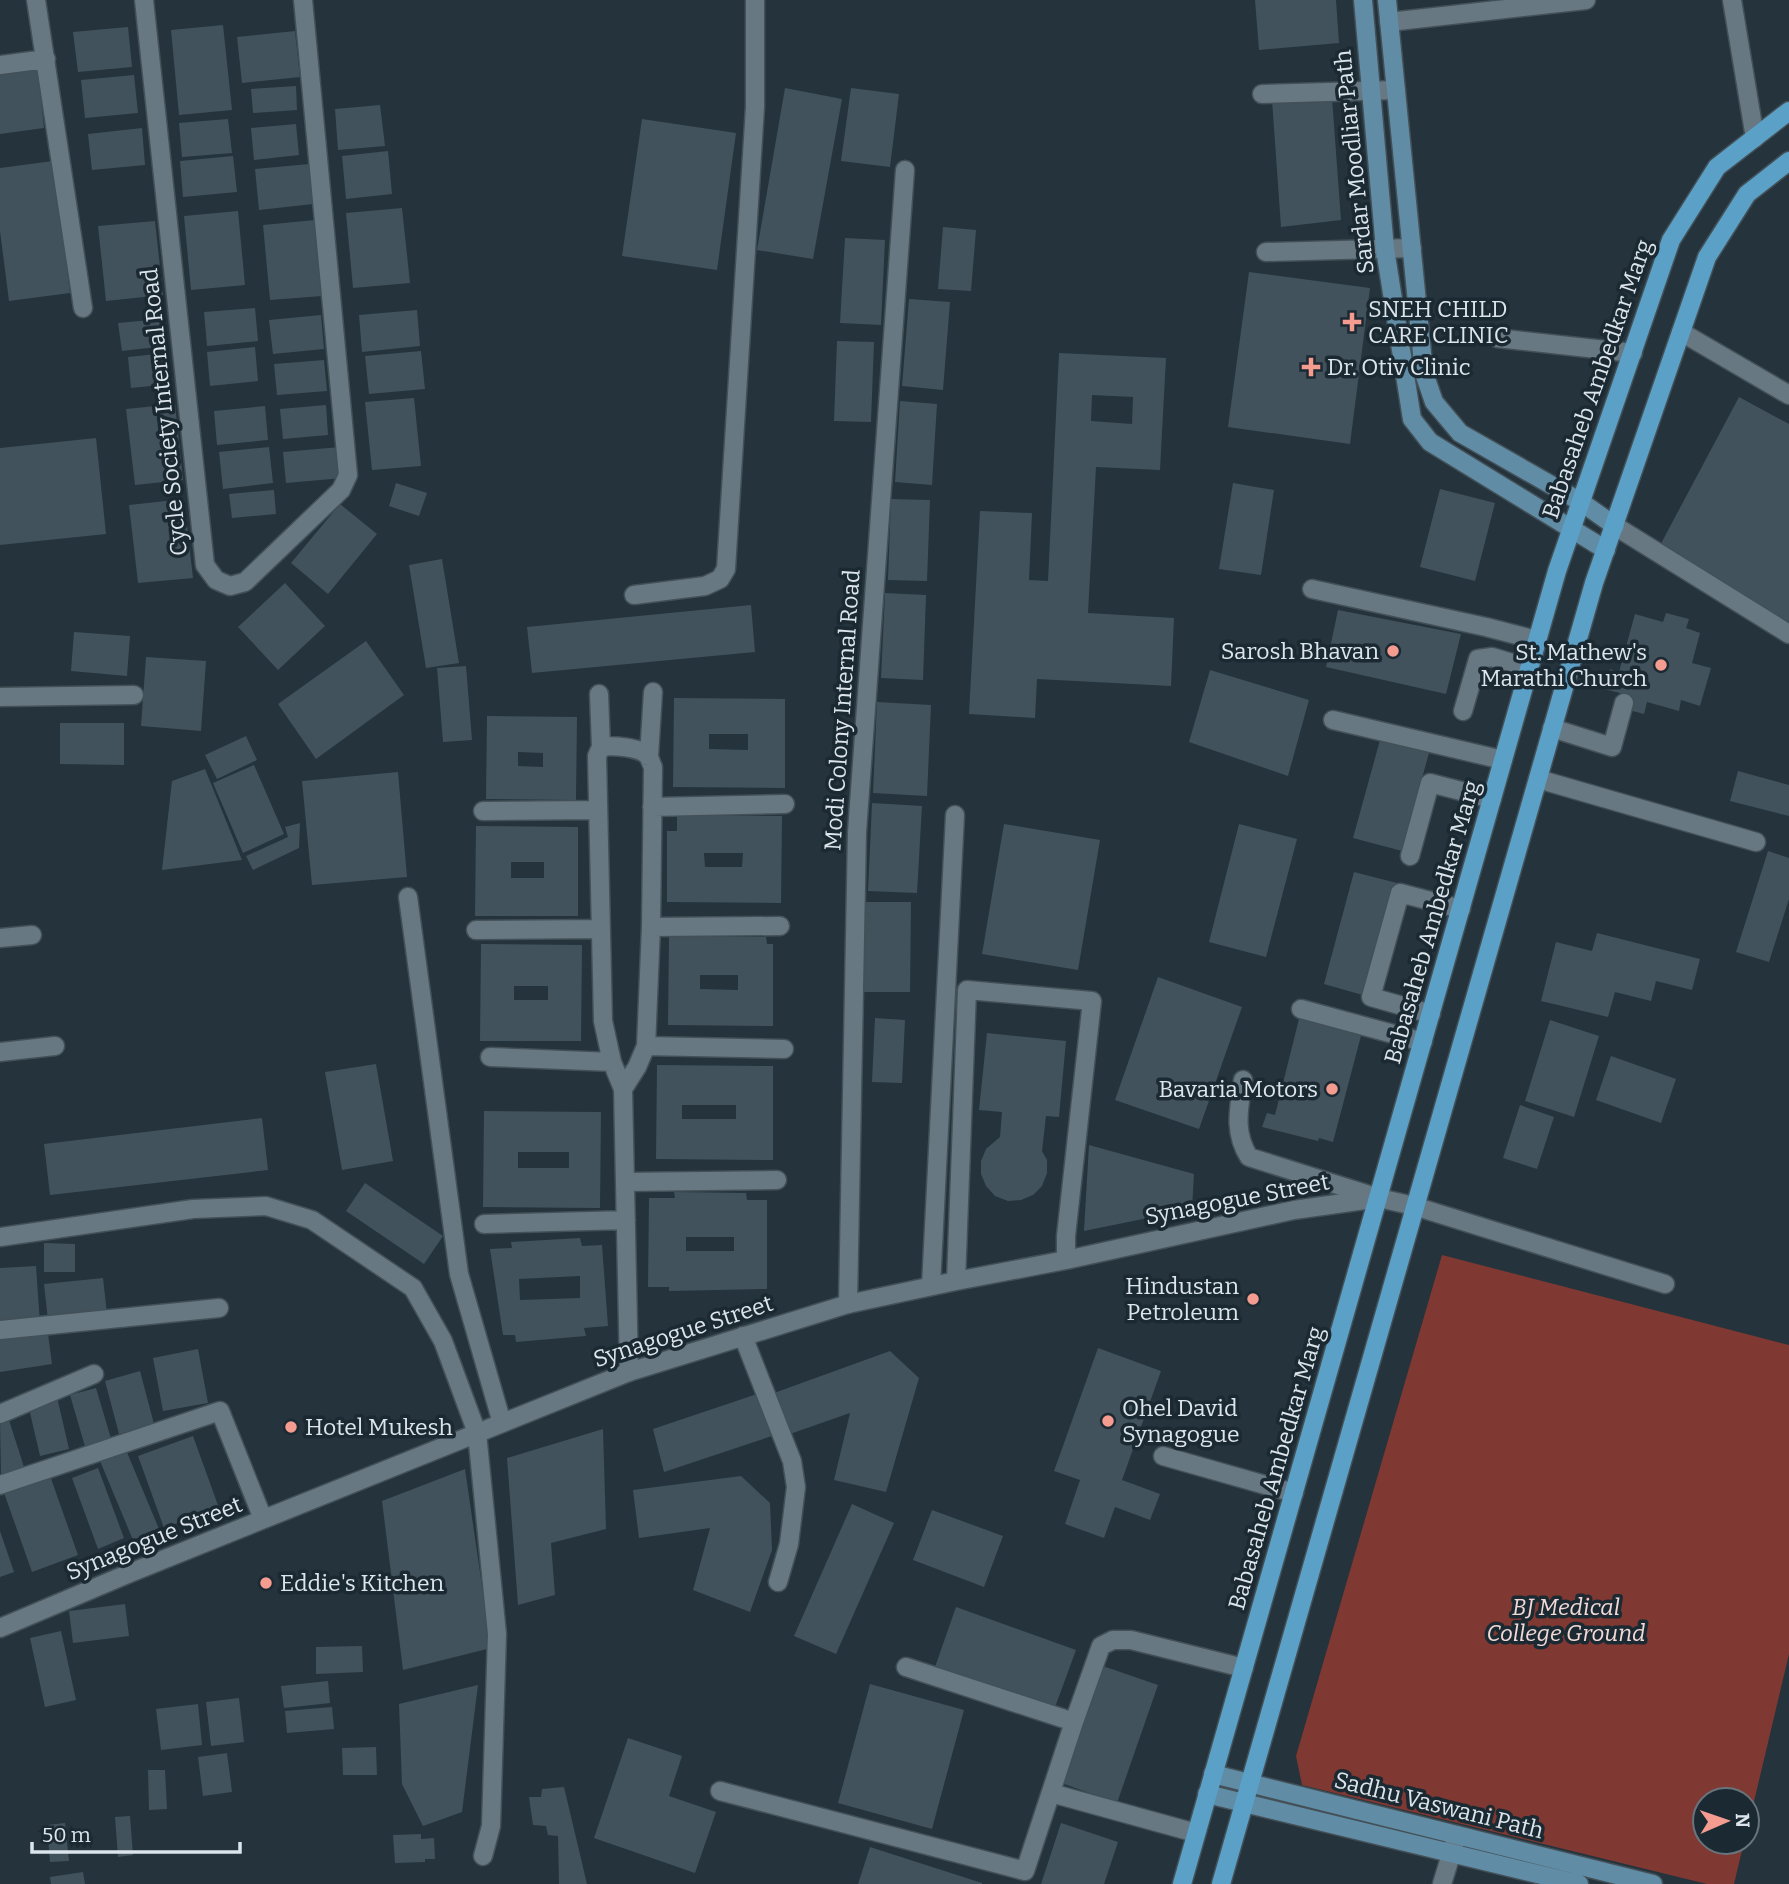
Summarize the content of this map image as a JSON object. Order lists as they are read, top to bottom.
{
  "streets": {
    "main road": ["Sardar Moodliar Path", "Babasaheb Ambedkar Marg", "Sadhu Vaswani Path"],
    "street": ["Cycle Society Internal Road", "Modi Colony Internal Road", "Synagogue Street"]
  },
  "crossings": [
    ["Sardar Moodliar Path", "Babasaheb Ambedkar Marg"],
    ["Babasaheb Ambedkar Marg", "Synagogue Street"],
    ["Babasaheb Ambedkar Marg", "Sadhu Vaswani Path"],
    ["Modi Colony Internal Road", "Synagogue Street"]
  ],
  "parks": ["BJ Medical College Ground"],
  "places": {
    "health": ["SNEH CHILD CARE CLINIC", "Dr. Otiv Clinic"],
    "other": [
      "Sarosh Bhavan",
      "St. Mathew's Marathi Church",
      "Bavaria Motors",
      "Hindustan Petroleum",
      "Ohel David Synagogue",
      "Hotel Mukesh",
      "Eddie's Kitchen"
    ]
  },
  "scale_bar": "50 m",
  "north": "right"
}
